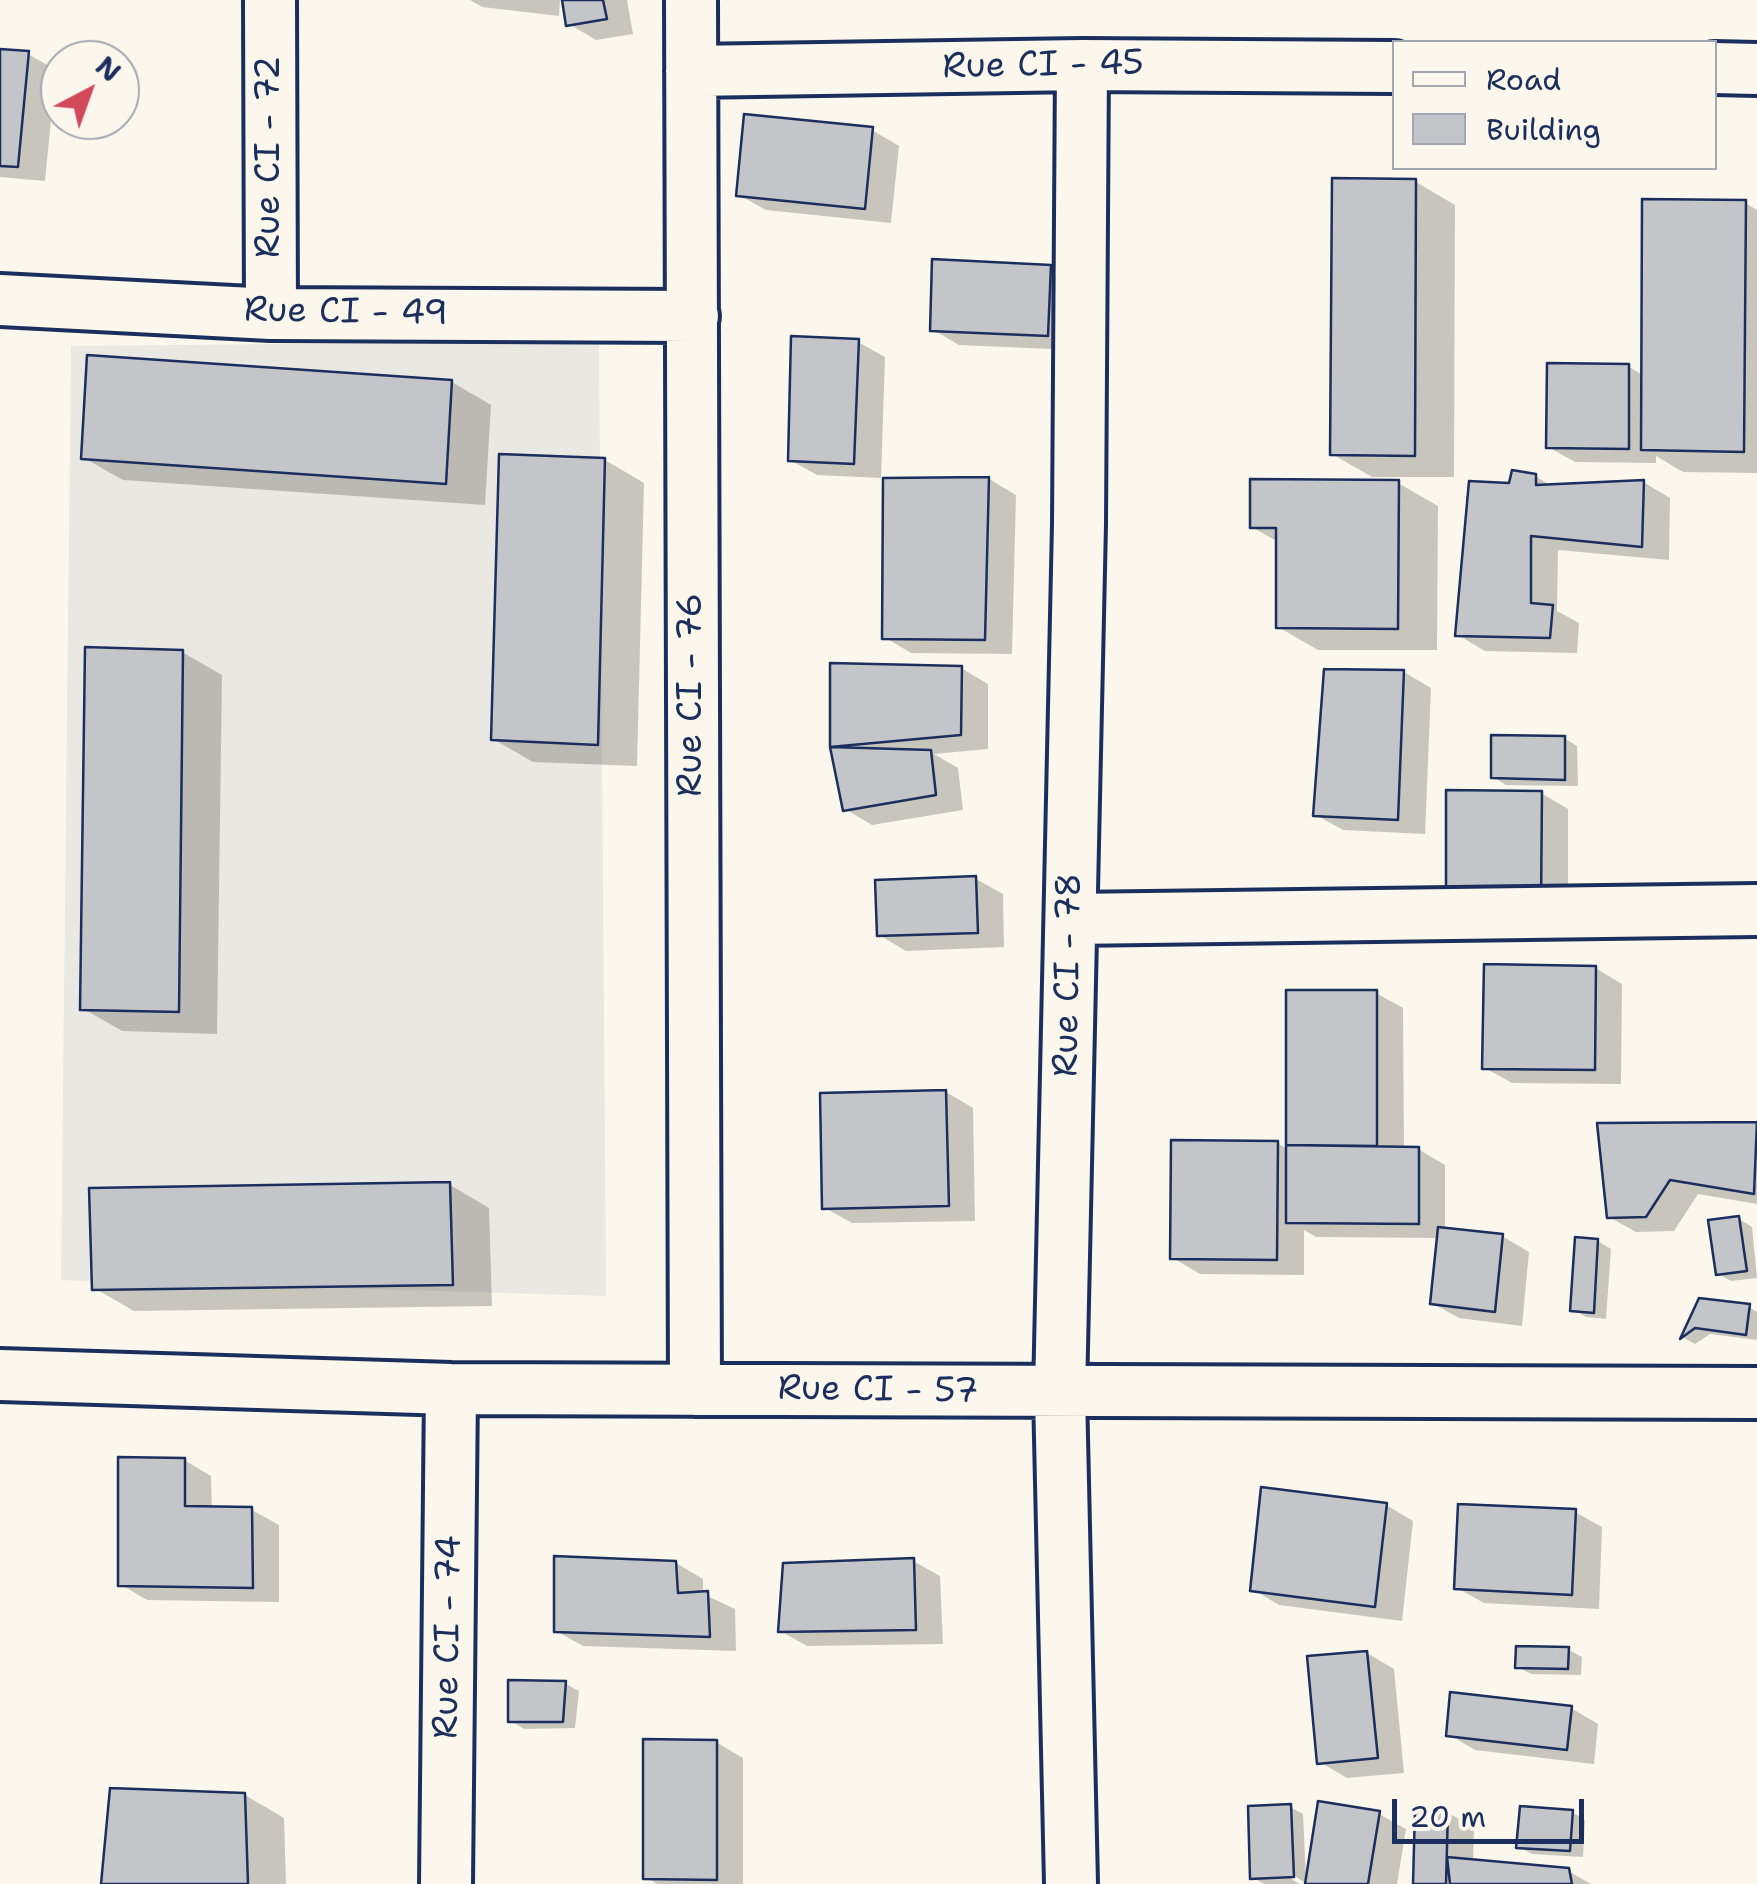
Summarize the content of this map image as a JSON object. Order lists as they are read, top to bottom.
{
  "streets": {
    "street": [
      "Rue CI - 45",
      "Rue CI - 72",
      "Rue CI - 49",
      "Rue CI - 76",
      "Rue CI - 78",
      "Rue CI - 57",
      "Rue CI - 74"
    ]
  },
  "crossings": [
    ["Rue CI - 45", "Rue CI - 76"],
    ["Rue CI - 45", "Rue CI - 78"],
    ["Rue CI - 72", "Rue CI - 49"],
    ["Rue CI - 49", "Rue CI - 76"],
    ["Rue CI - 76", "Rue CI - 57"],
    ["Rue CI - 78", "Rue CI - 57"],
    ["Rue CI - 57", "Rue CI - 74"]
  ],
  "legend": ["Road", "Building"],
  "scale_bar": "20 m",
  "north": "top right"
}
